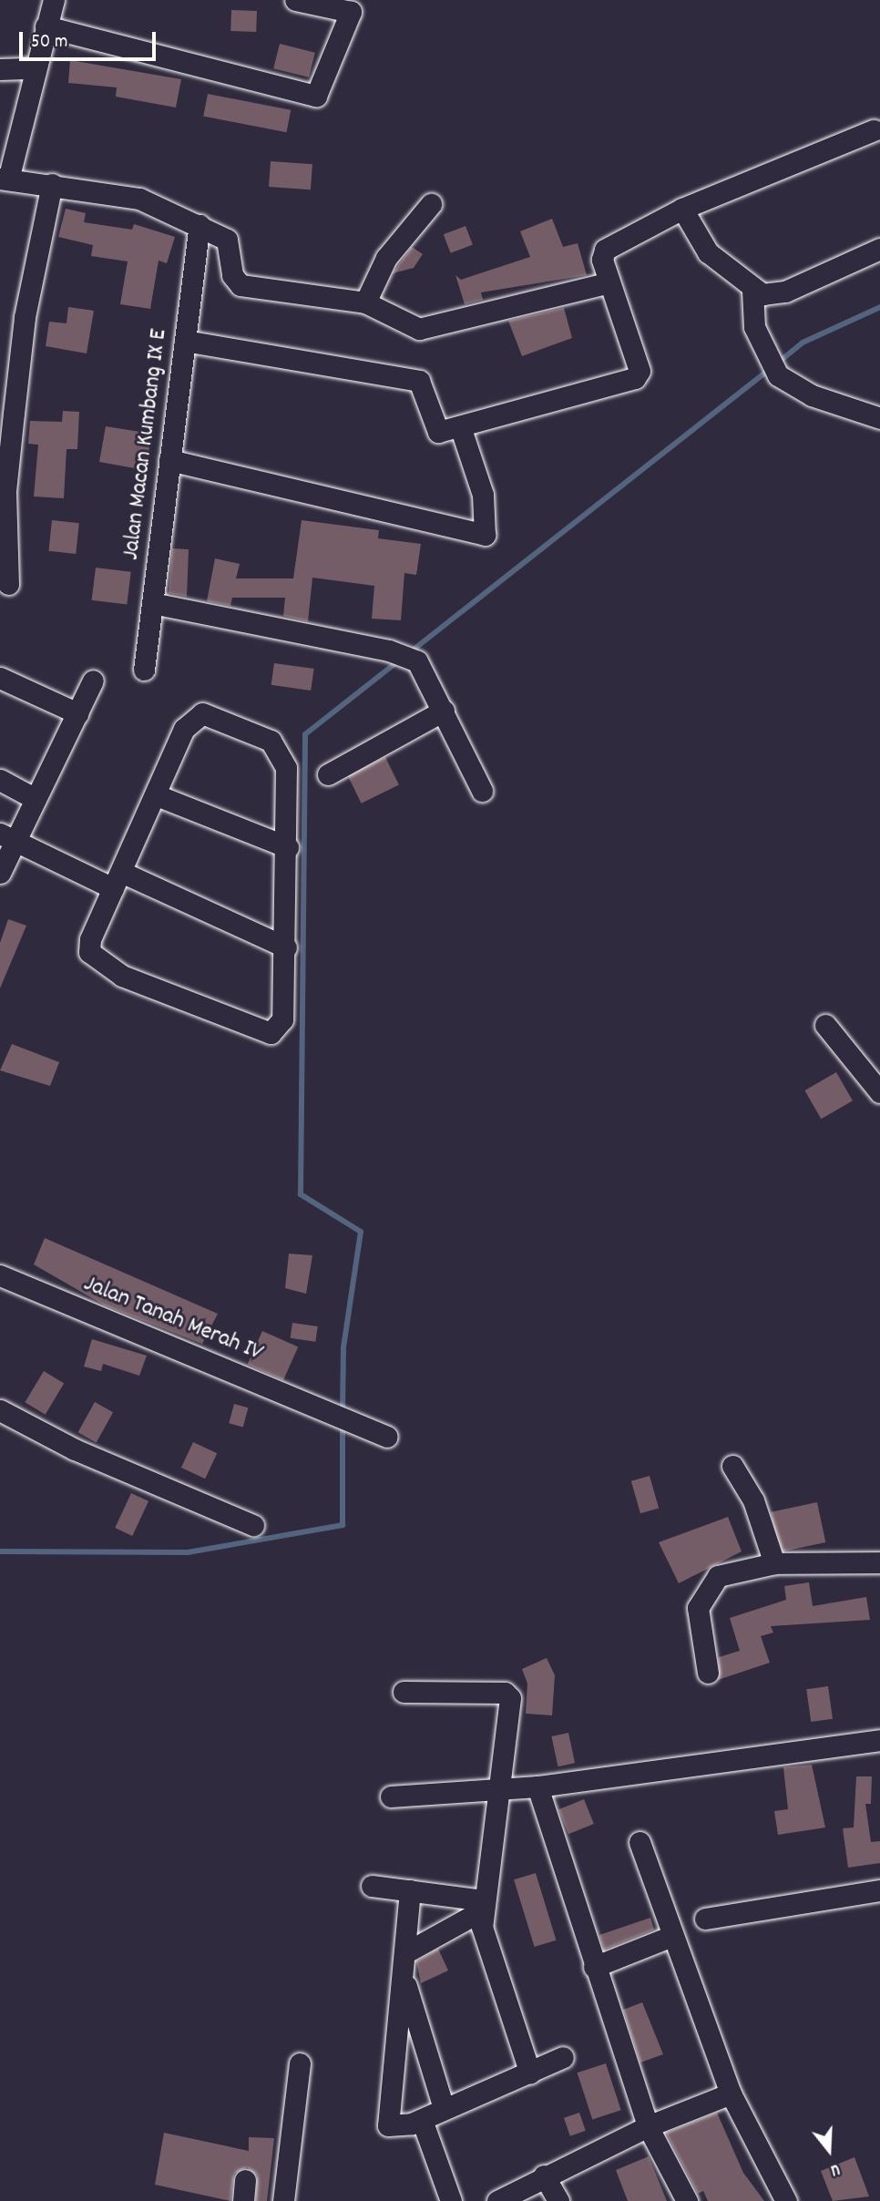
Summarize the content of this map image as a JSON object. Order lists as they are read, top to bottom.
{
  "streets": {
    "street": ["Jalan Macan Kumbang IX E", "Jalan Tanah Merah IV"]
  },
  "scale_bar": "50 m",
  "north": "bottom"
}
